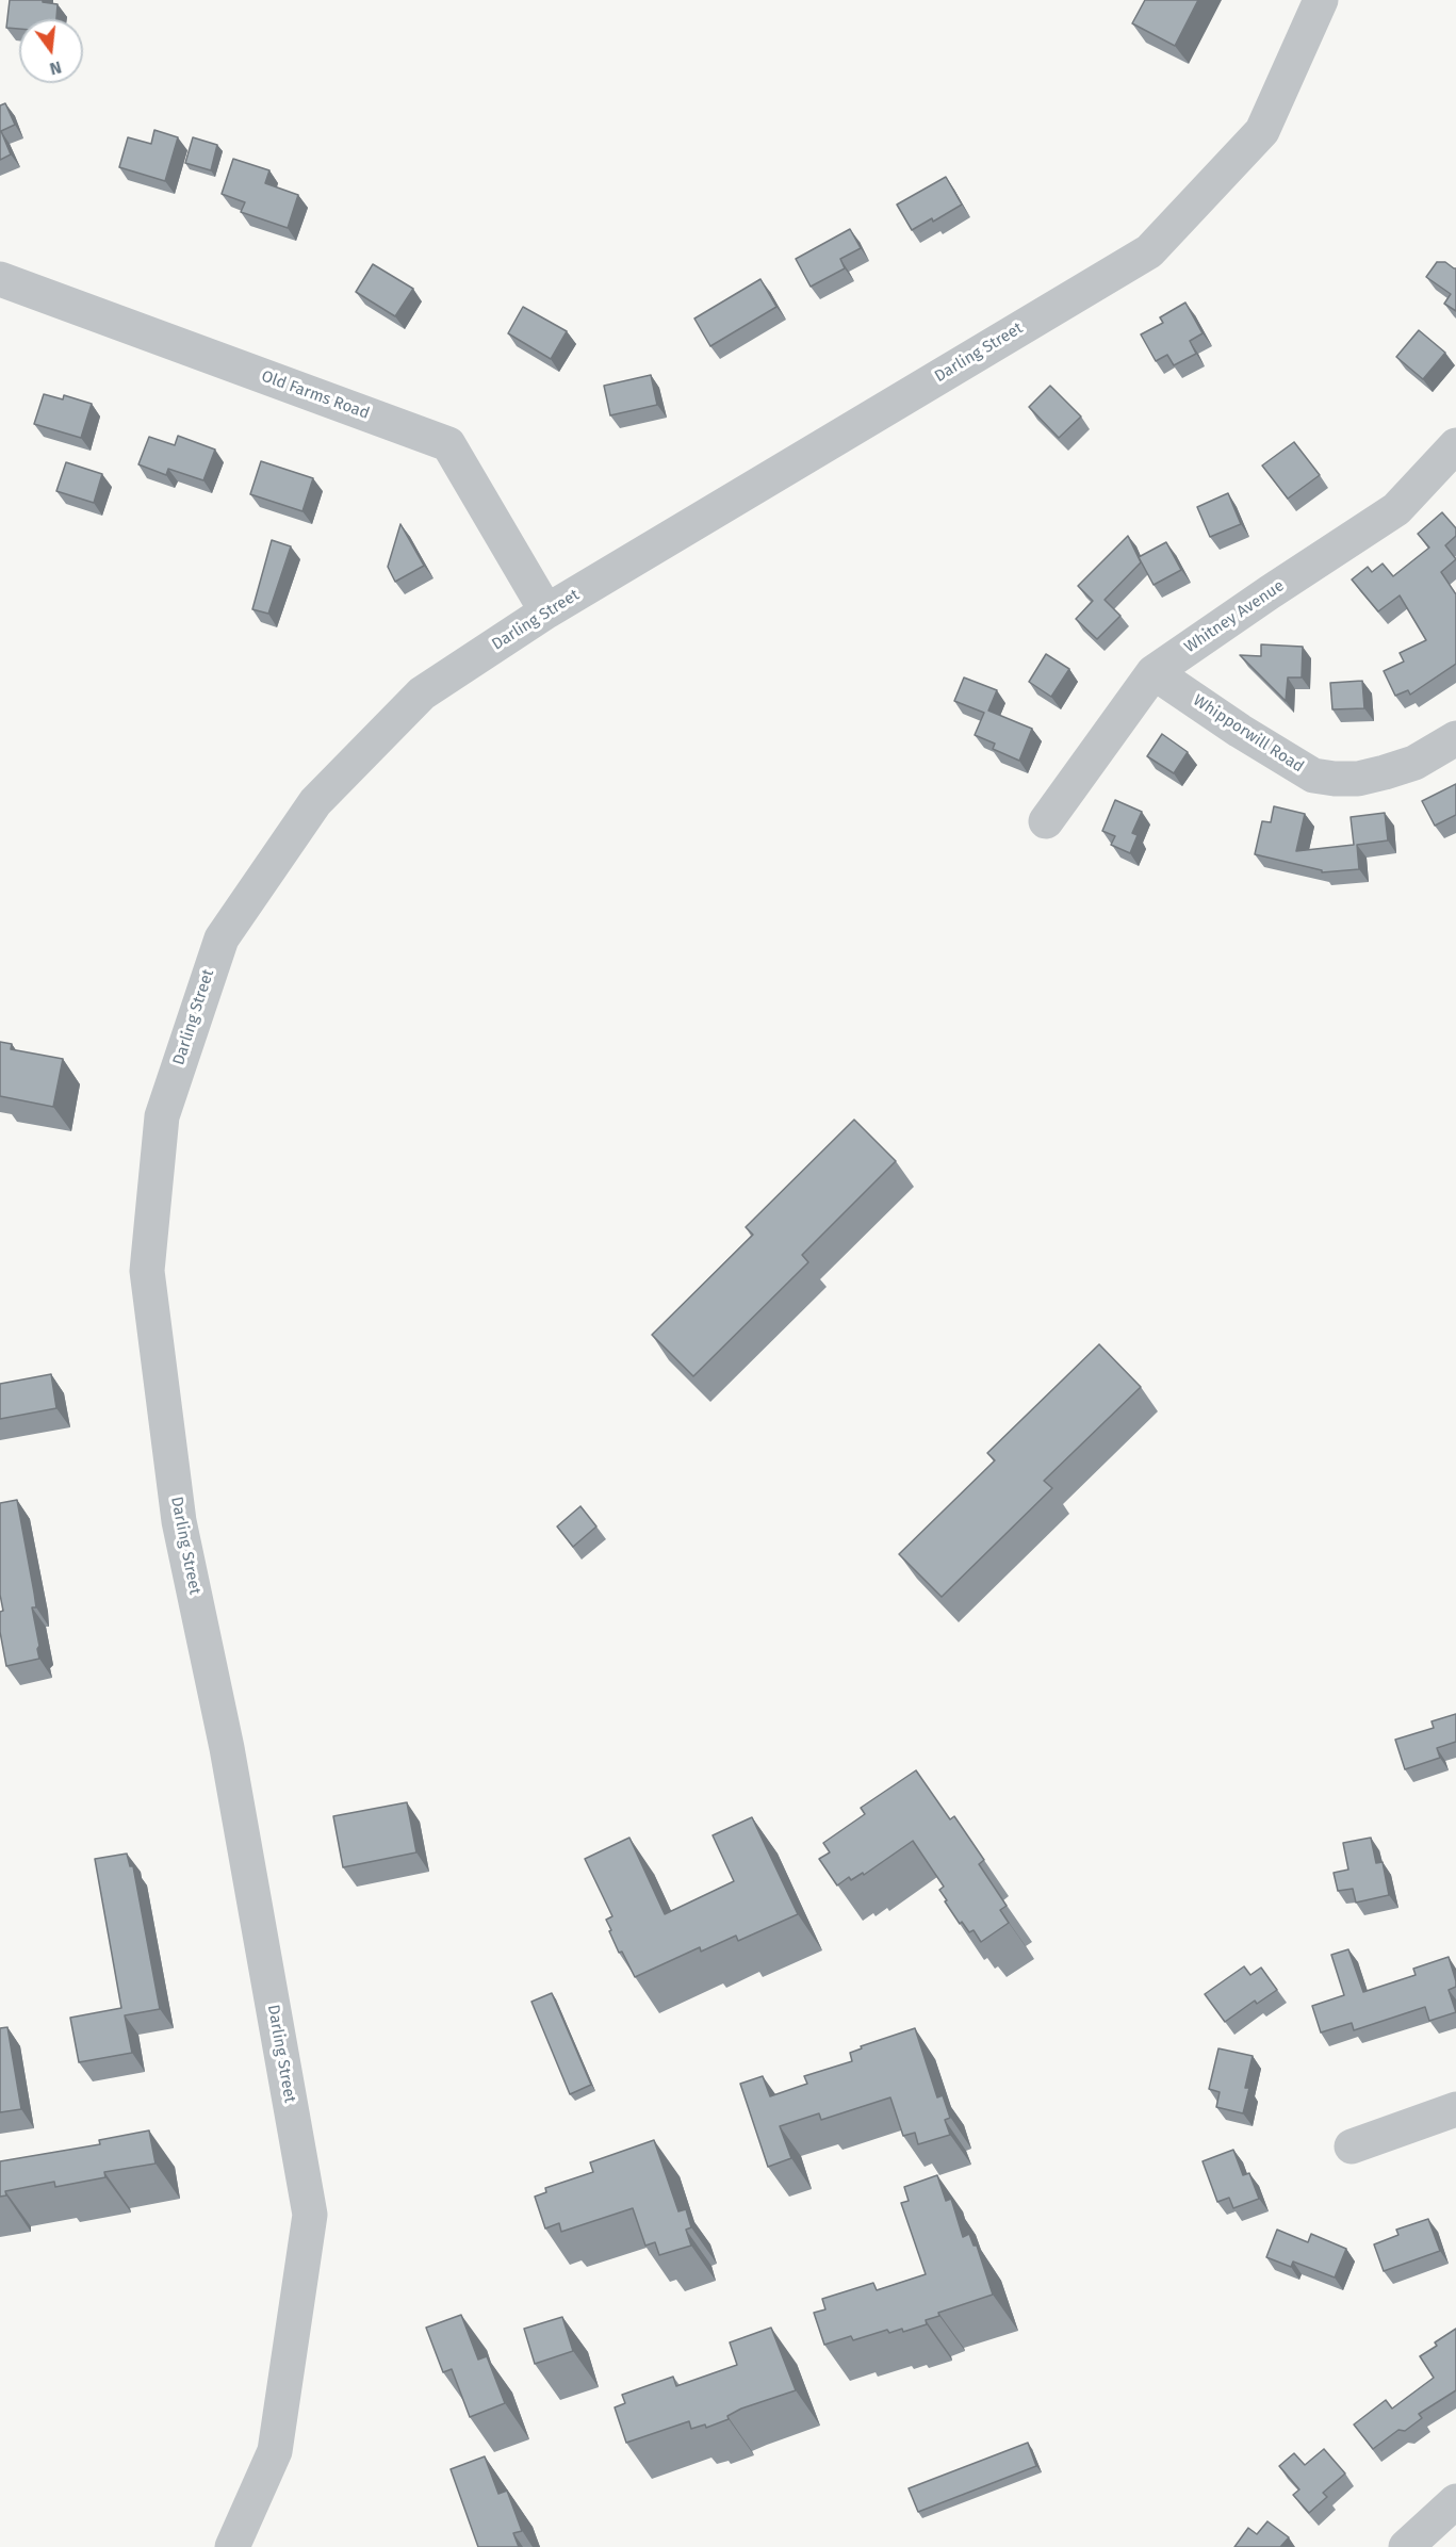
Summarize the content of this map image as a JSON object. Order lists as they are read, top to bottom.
{
  "streets": {
    "street": [
      "Darling Street",
      "Old Farms Road",
      "Whitney Avenue",
      "Whipporwill Road"
    ]
  },
  "crossings": [
    ["Darling Street", "Old Farms Road"],
    ["Whitney Avenue", "Whipporwill Road"]
  ],
  "north": "bottom"
}
